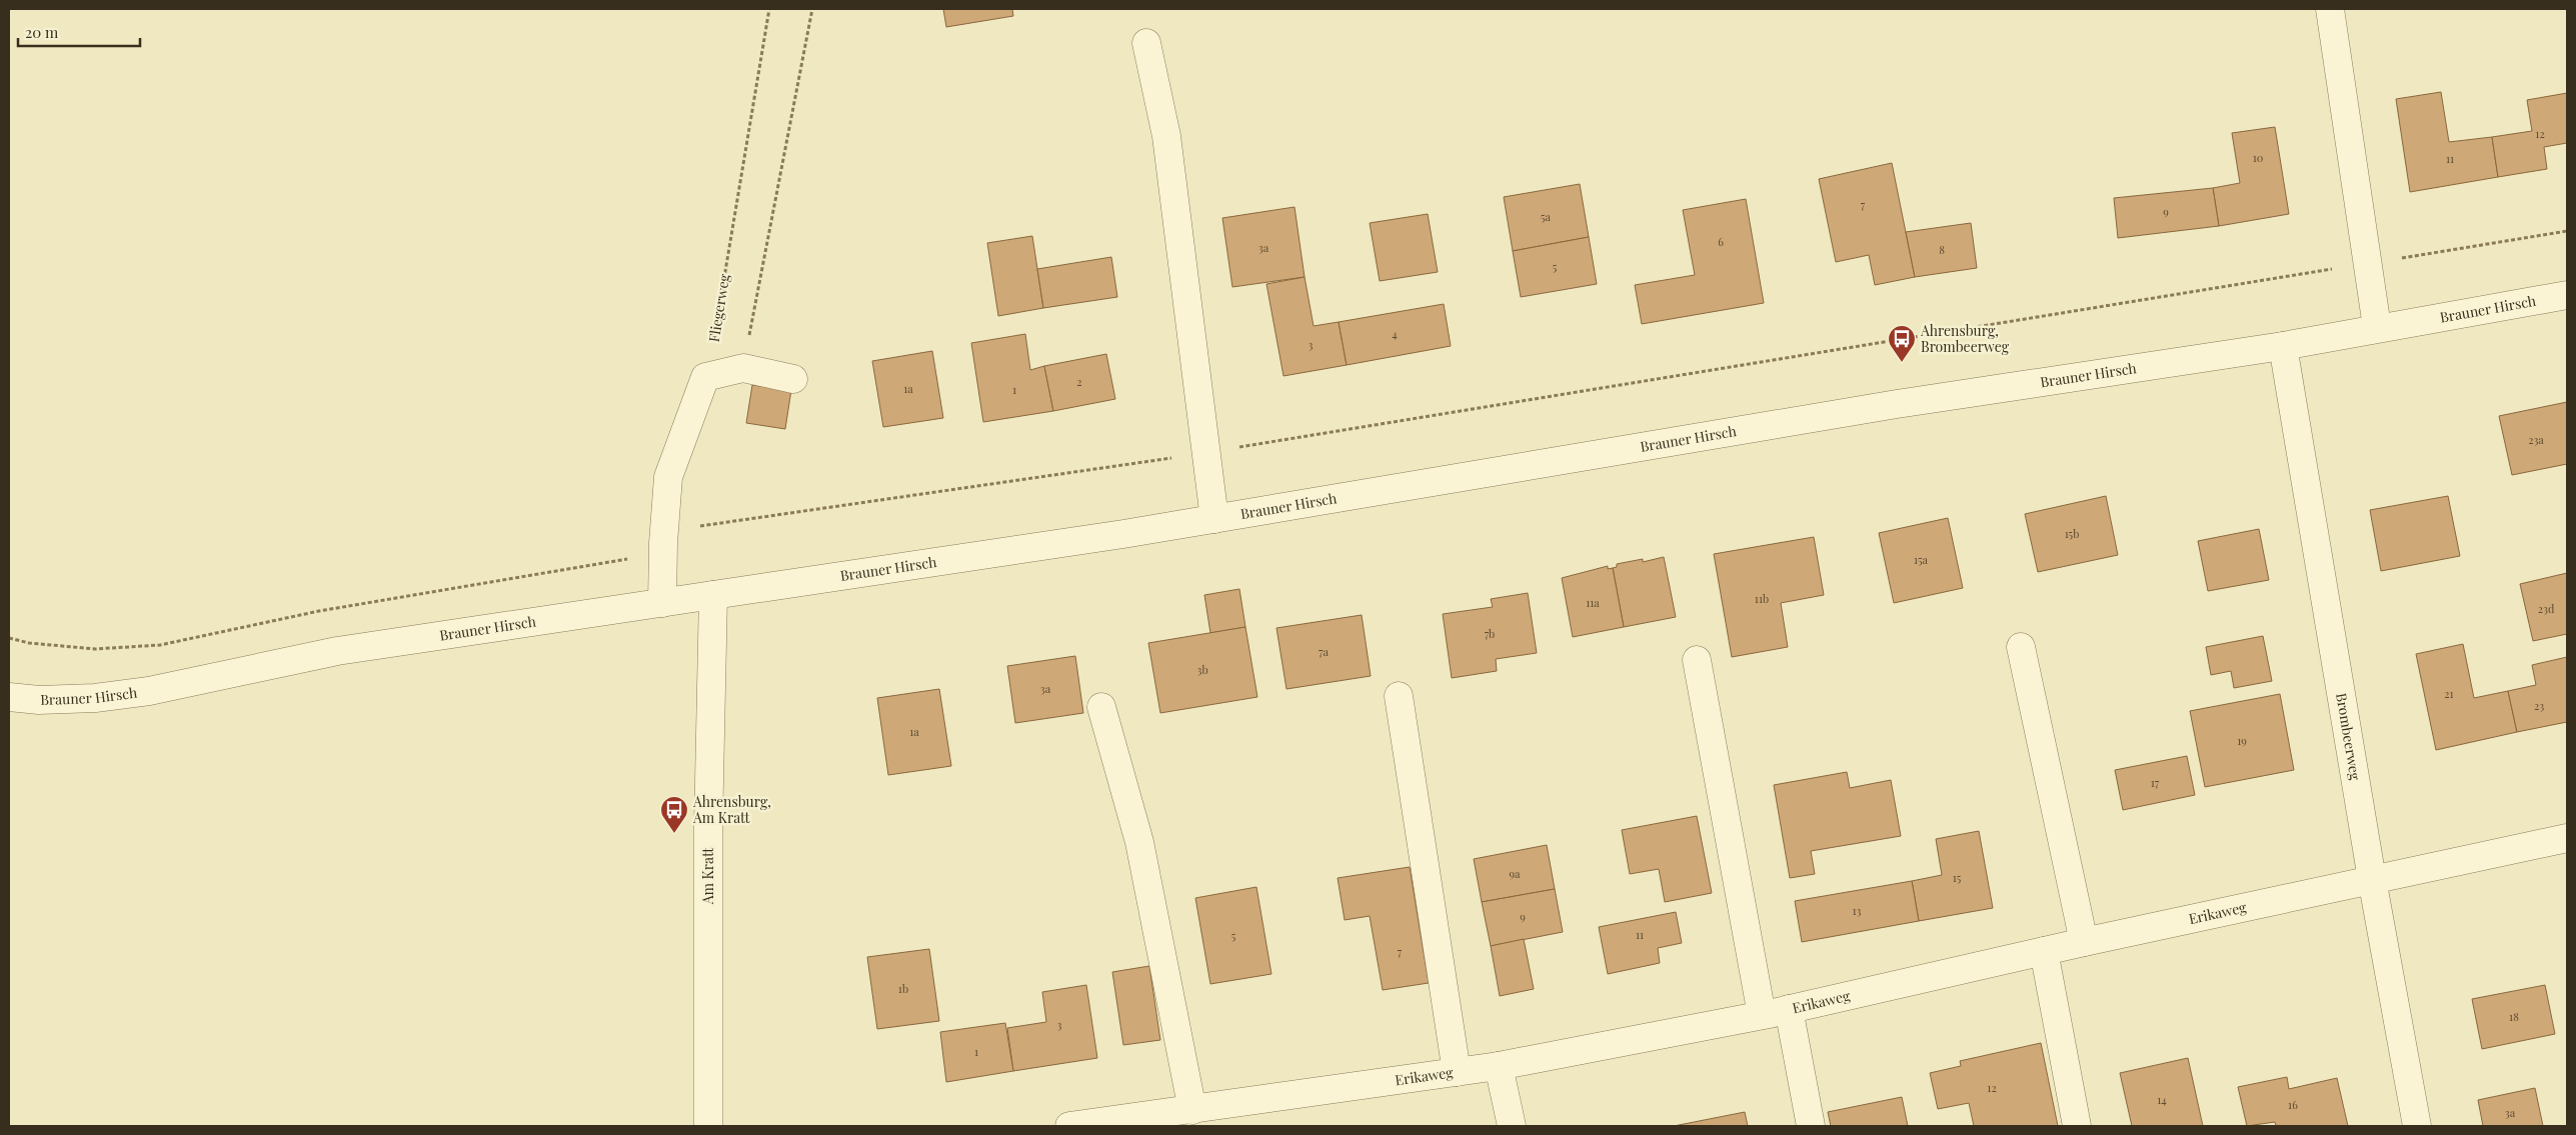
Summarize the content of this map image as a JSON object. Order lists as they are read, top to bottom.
{
  "streets": {
    "street": [
      "Brauner Hirsch",
      "Brombeerweg",
      "Am Kratt",
      "Erikaweg"
    ],
    "path": ["Fliegerweg"]
  },
  "crossings": [
    ["Brauner Hirsch", "Brombeerweg"],
    ["Brauner Hirsch", "Am Kratt"],
    ["Brombeerweg", "Erikaweg"]
  ],
  "places": {
    "bus stop": ["Ahrensburg, Brombeerweg", "Ahrensburg, Am Kratt"]
  },
  "house_numbers": [
    "12",
    "10",
    "11",
    "7",
    "9",
    "5a",
    "6",
    "3a",
    "8",
    "5",
    "4",
    "3",
    "2",
    "1a",
    "1",
    "23a",
    "15b",
    "15a",
    "11b",
    "11a",
    "23d",
    "7b",
    "7a",
    "3b",
    "3a",
    "21",
    "23",
    "1a",
    "19",
    "17",
    "9a",
    "15",
    "13",
    "9",
    "11",
    "5",
    "7",
    "1b",
    "18",
    "3",
    "1",
    "12",
    "14",
    "16",
    "3a"
  ],
  "scale_bar": "20 m"
}
